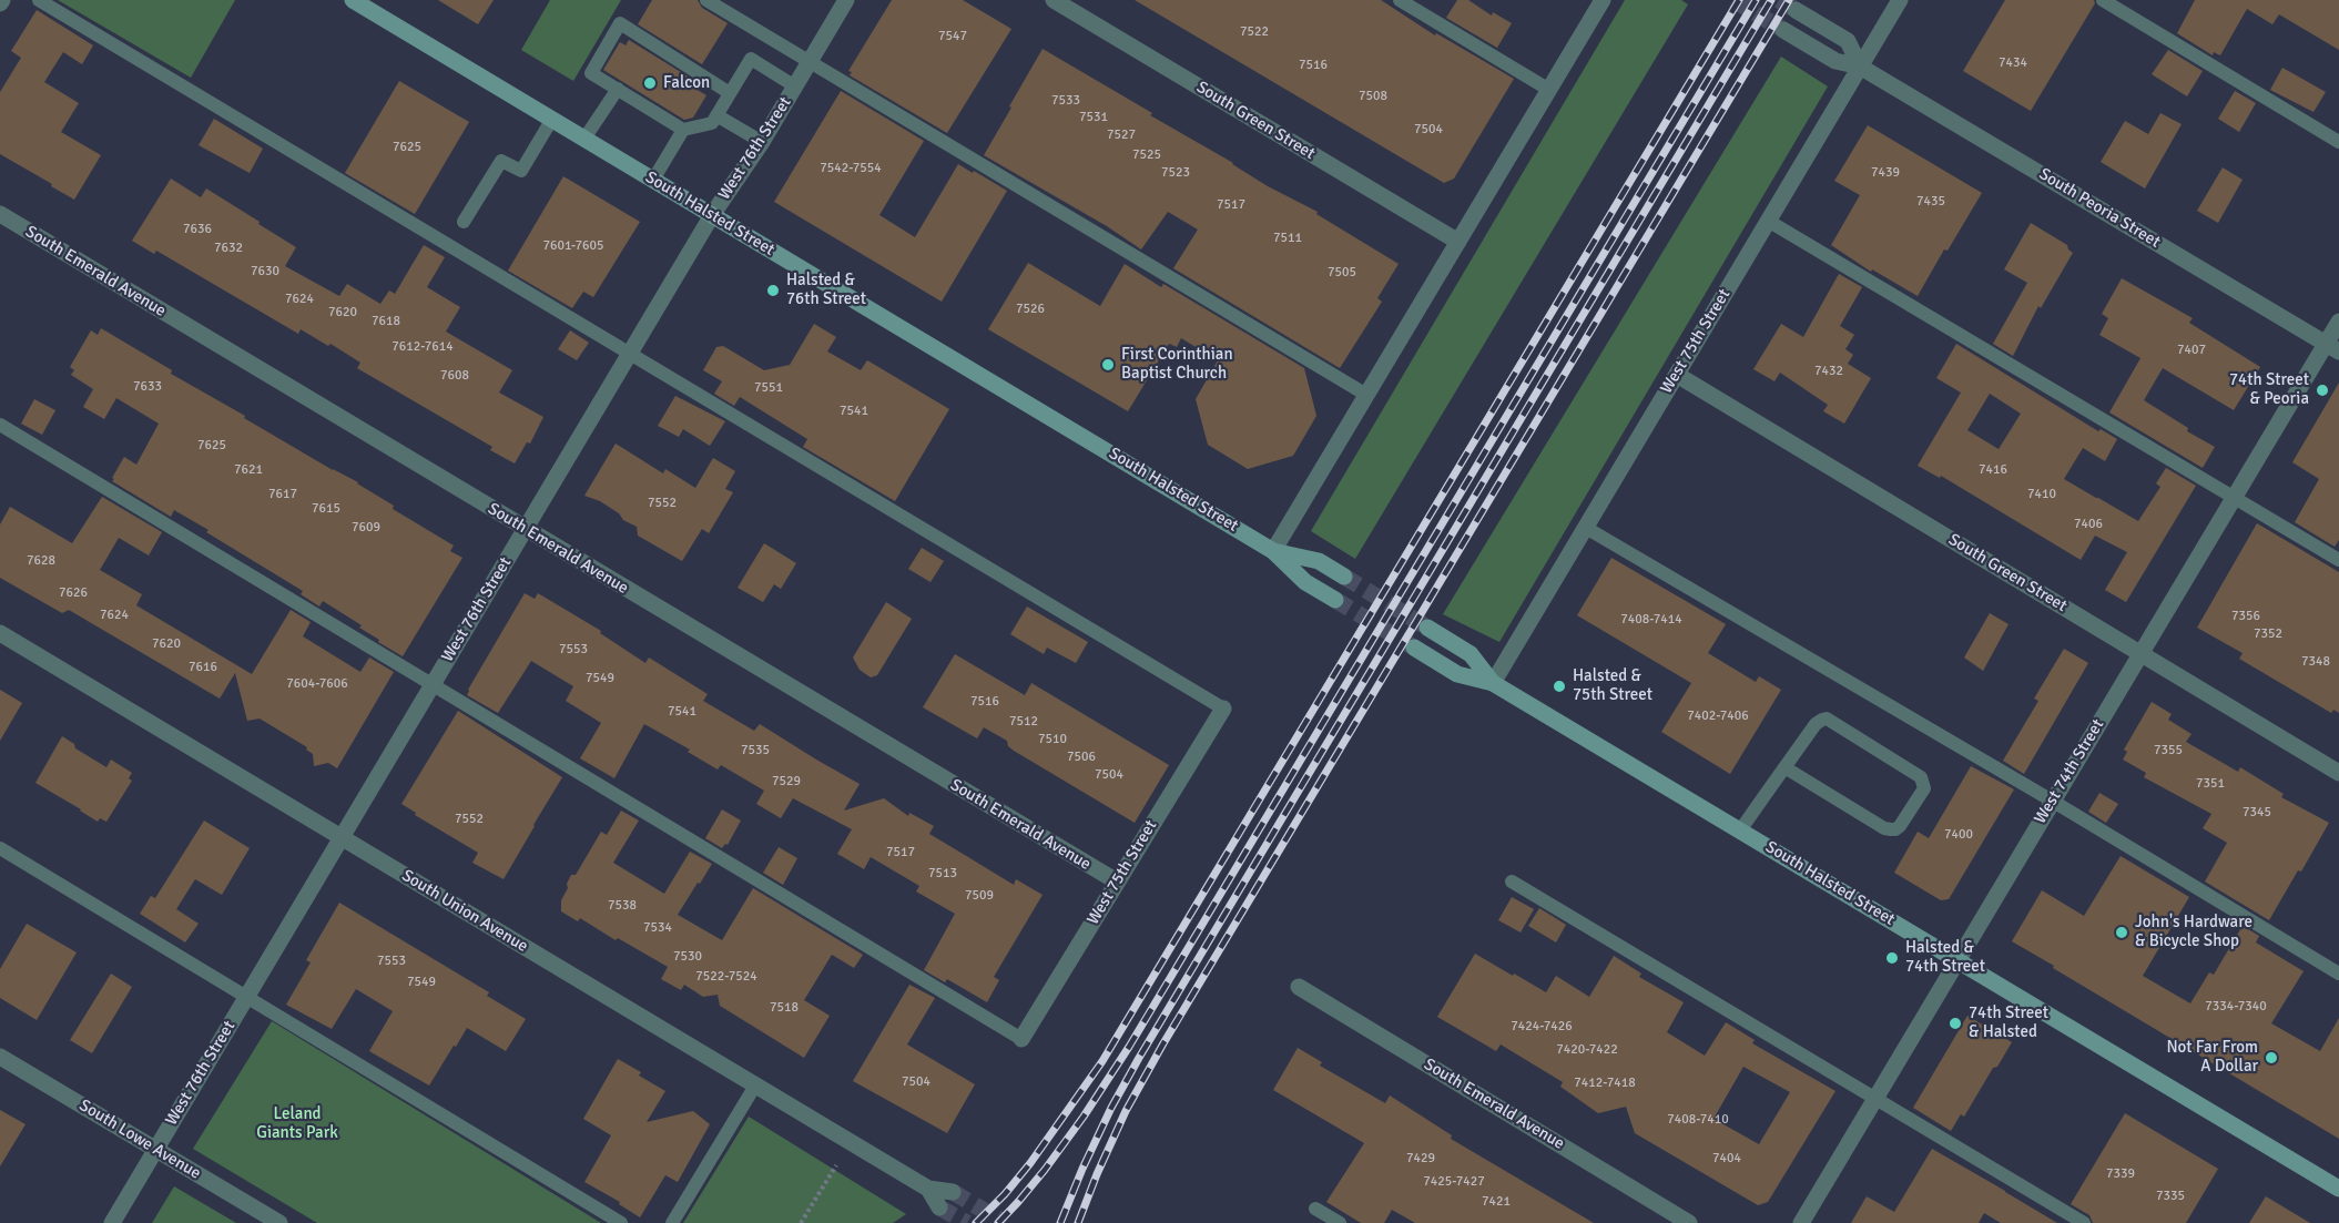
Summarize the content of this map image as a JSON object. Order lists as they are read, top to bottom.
{
  "streets": {
    "main road": ["South Halsted Street"],
    "street": [
      "South Green Street",
      "West 76th Street",
      "South Peoria Street",
      "South Emerald Avenue",
      "West 75th Street",
      "West 74th Street",
      "South Union Avenue",
      "South Lowe Avenue"
    ]
  },
  "crossings": [
    ["South Green Street", "West 75th Street"],
    ["South Green Street", "West 74th Street"],
    ["West 76th Street", "South Halsted Street"],
    ["West 76th Street", "South Emerald Avenue"],
    ["West 76th Street", "South Union Avenue"],
    ["West 76th Street", "South Lowe Avenue"],
    ["South Peoria Street", "West 75th Street"],
    ["South Peoria Street", "West 74th Street"],
    ["South Halsted Street", "West 75th Street"],
    ["South Halsted Street", "West 74th Street"],
    ["South Emerald Avenue", "West 75th Street"]
  ],
  "parks": ["Leland Giants Park"],
  "places": [
    "Falcon",
    "Halsted & 76th Street",
    "First Corinthian Baptist Church",
    "74th Street & Peoria",
    "Halsted & 75th Street",
    "John's Hardware & Bicycle Shop",
    "Halsted & 74th Street",
    "74th Street & Halsted",
    "Not Far From A Dollar"
  ],
  "house_numbers": [
    "7522",
    "7547",
    "7434",
    "7516",
    "7508",
    "7533",
    "7531",
    "7504",
    "7527",
    "7625",
    "7525",
    "7542-7554",
    "7523",
    "7439",
    "7435",
    "7517",
    "7636",
    "7511",
    "7601-7605",
    "7632",
    "7630",
    "7505",
    "7624",
    "7526",
    "7620",
    "7618",
    "7612-7614",
    "7407",
    "7432",
    "7608",
    "7633",
    "7551",
    "7541",
    "7625",
    "7621",
    "7416",
    "7617",
    "7410",
    "7552",
    "7615",
    "7406",
    "7609",
    "7628",
    "7626",
    "7624",
    "7356",
    "7408-7414",
    "7352",
    "7620",
    "7553",
    "7348",
    "7616",
    "7549",
    "7604-7606",
    "7516",
    "7541",
    "7402-7406",
    "7512",
    "7510",
    "7535",
    "7355",
    "7506",
    "7504",
    "7529",
    "7351",
    "7345",
    "7552",
    "7400",
    "7517",
    "7513",
    "7509",
    "7538",
    "7534",
    "7530",
    "7553",
    "7522-7524",
    "7549",
    "7334-7340",
    "7518",
    "7424-7426",
    "7420-7422",
    "7504",
    "7412-7418",
    "7408-7410",
    "7429",
    "7404",
    "7339",
    "7425-7427",
    "7335",
    "7421"
  ]
}
